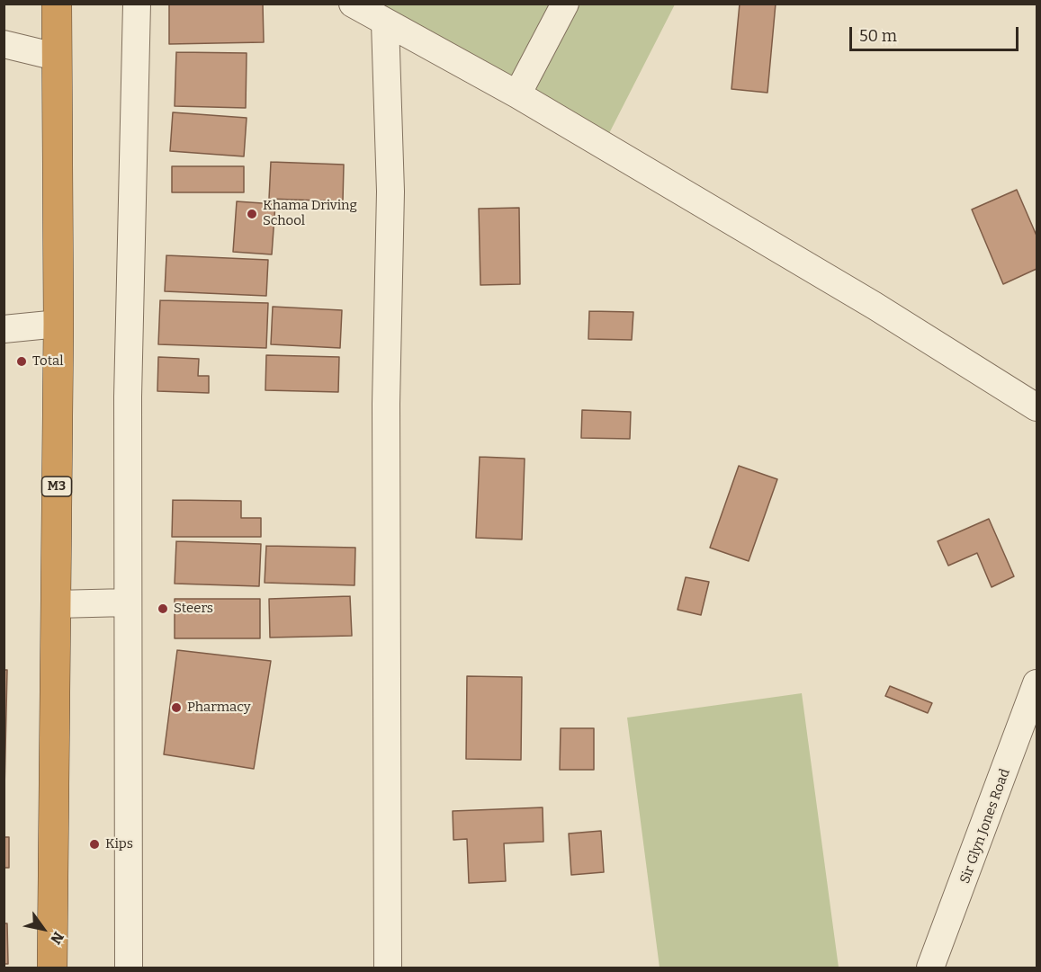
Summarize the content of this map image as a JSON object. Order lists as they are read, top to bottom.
{
  "streets": {
    "highway": ["M3"],
    "street": ["Sir Glyn Jones Road"]
  },
  "places": [
    "Khama Driving School",
    "Total",
    "Steers",
    "Pharmacy",
    "Kips"
  ],
  "scale_bar": "50 m",
  "north": "bottom right"
}
